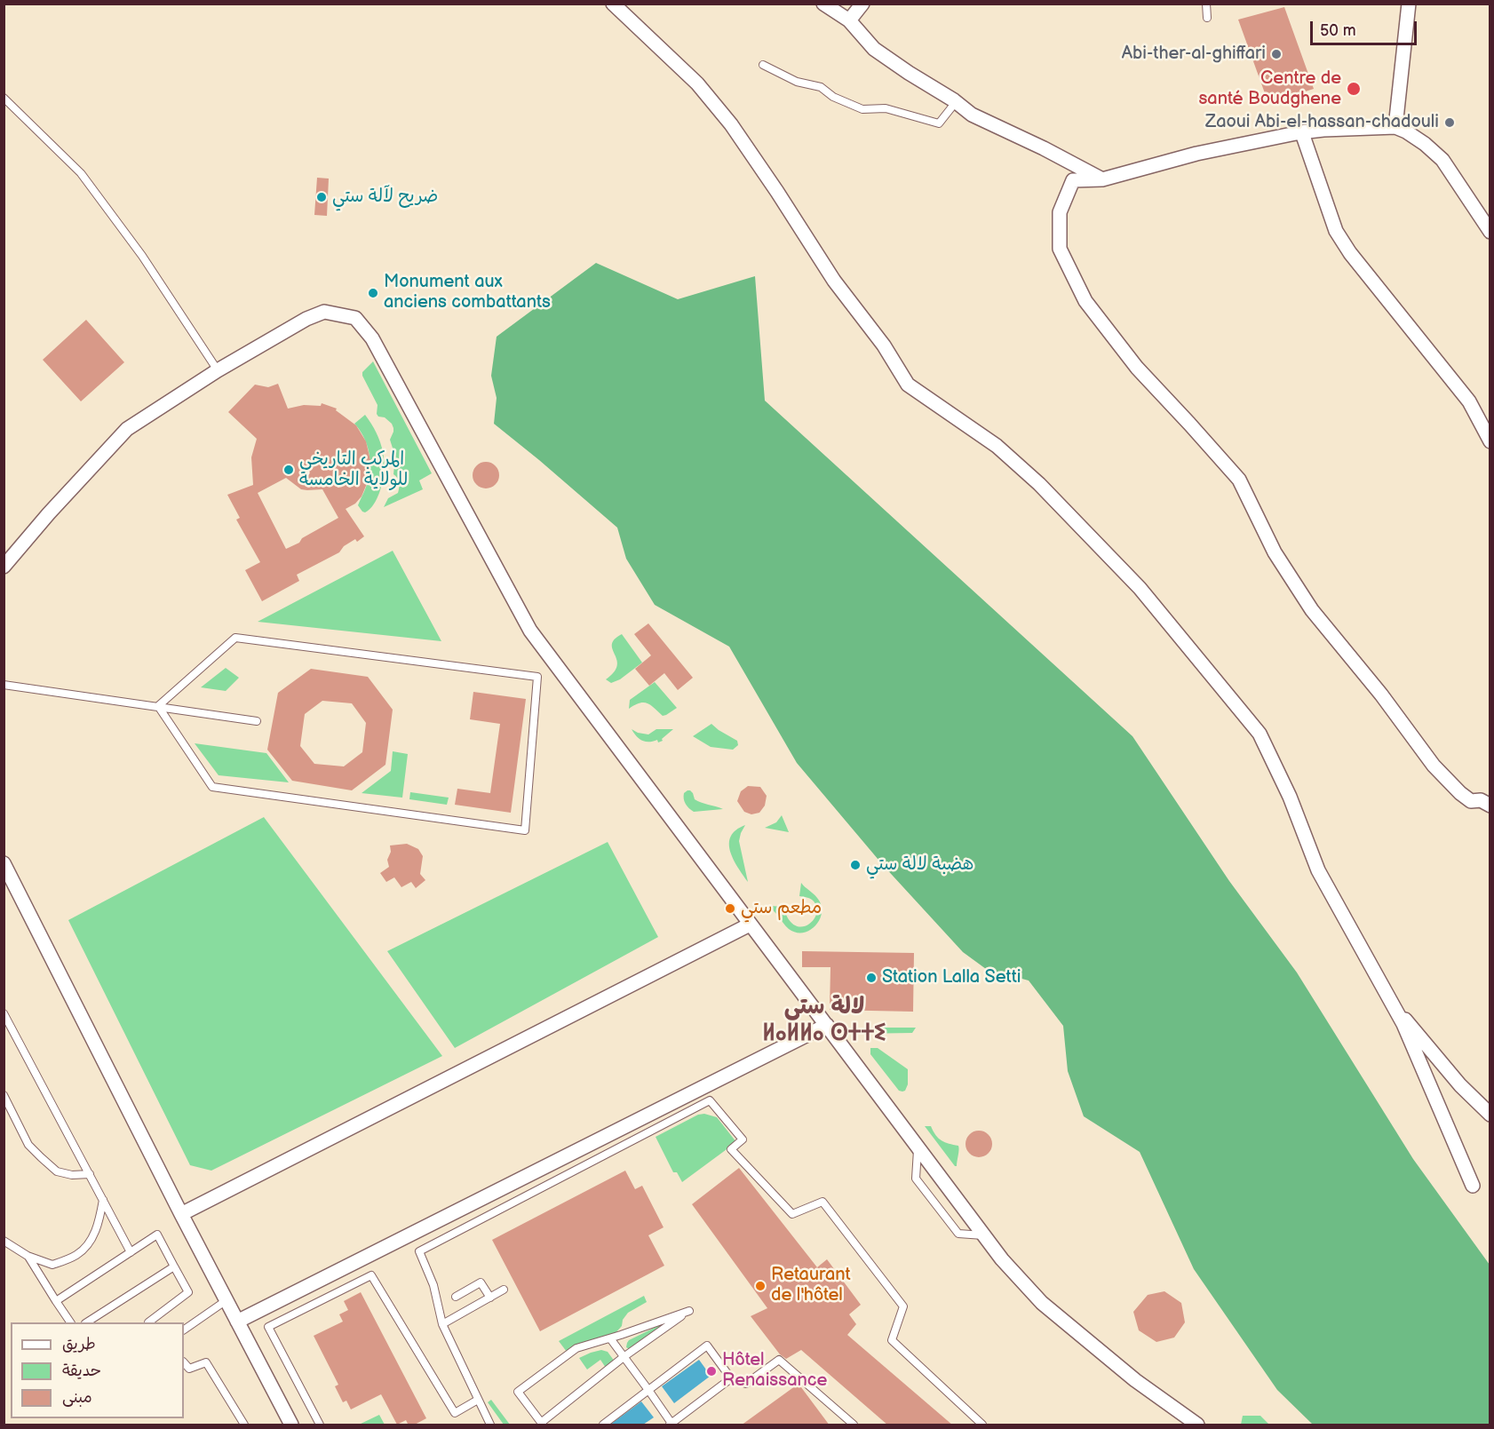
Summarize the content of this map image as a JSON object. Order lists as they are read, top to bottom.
{
  "districts": ["لالة ستي ⵍⴰⵍⵍⴰ ⵙⵜⵜⵉ"],
  "places": [
    "Abi-ther-al-ghiffari",
    "Centre de santé Boudghene",
    "Zaoui Abi-el-hassan-chadouli",
    "ضريح لآلة ستي",
    "Monument aux anciens combattants",
    "المركب التاريخي للولاية الخامسة",
    "هضبة لالة ستي",
    "مطعم ستي",
    "Station Lalla Setti",
    "Retaurant de l'hôtel",
    "Hôtel Renaissance"
  ],
  "legend": ["طريق", "حديقة", "مبنى"],
  "scale_bar": "50 m"
}
